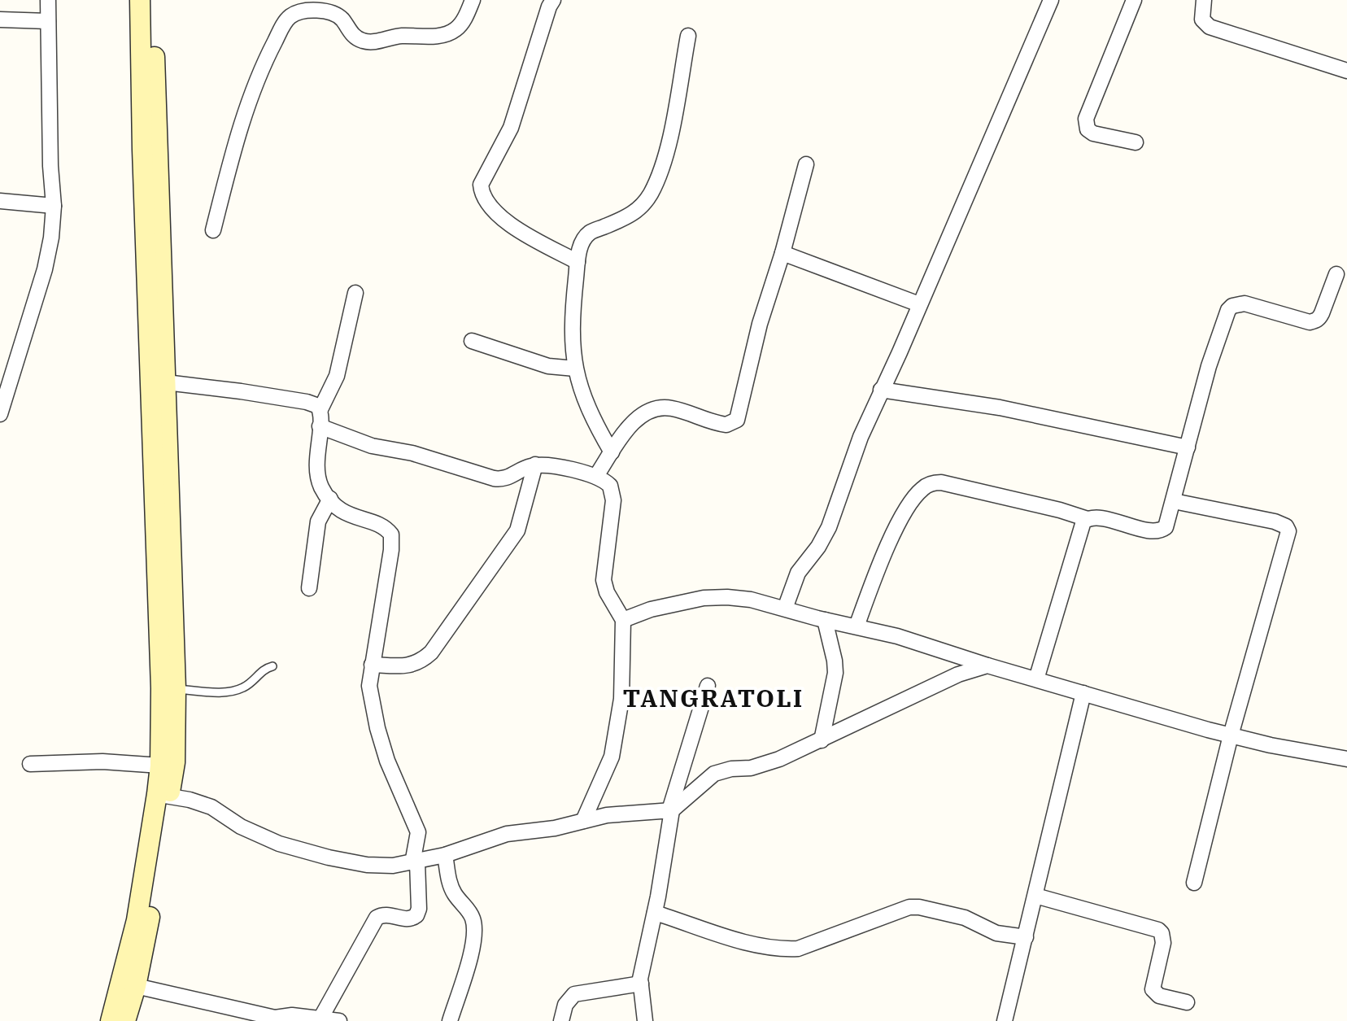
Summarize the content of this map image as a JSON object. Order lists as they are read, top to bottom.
{
  "districts": ["TANGRATOLI"]
}
